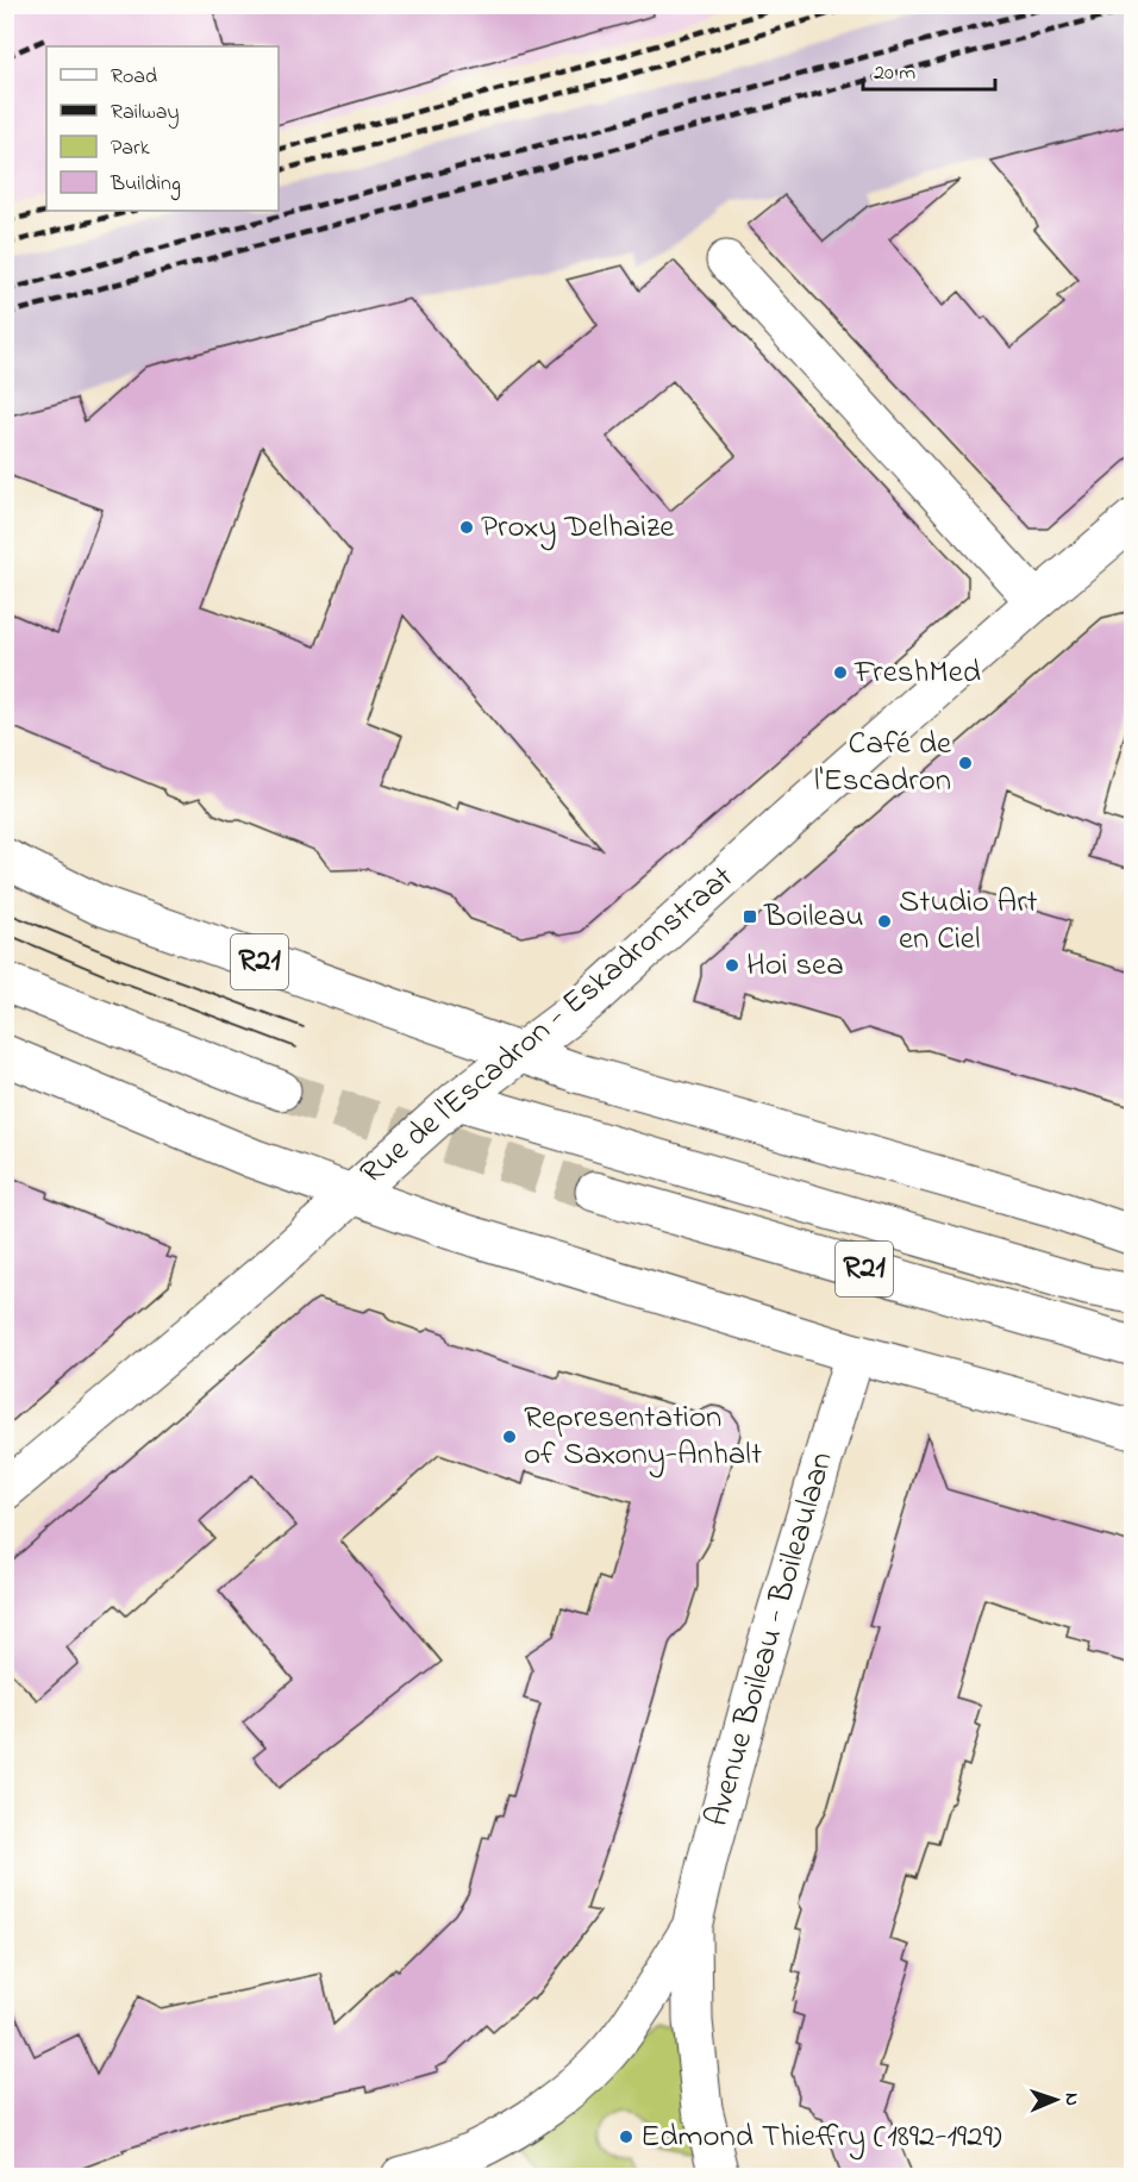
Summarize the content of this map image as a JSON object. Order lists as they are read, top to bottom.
{
  "streets": {
    "street": ["R21", "Rue de l'Escadron - Eskadronstraat", "Avenue Boileau - Boileaulaan"]
  },
  "crossings": [
    ["R21", "Rue de l'Escadron - Eskadronstraat"]
  ],
  "places": {
    "other": [
      "Proxy Delhaize",
      "FreshMed",
      "Café de l'Escadron",
      "Studio Art en Ciel",
      "Hoi sea",
      "Representation of Saxony-Anhalt",
      "Edmond Thieffry (1892-1929)"
    ],
    "transit": ["Boileau"]
  },
  "legend": [
    "Road",
    "Railway",
    "Park",
    "Building"
  ],
  "scale_bar": "20 m",
  "north": "right"
}
